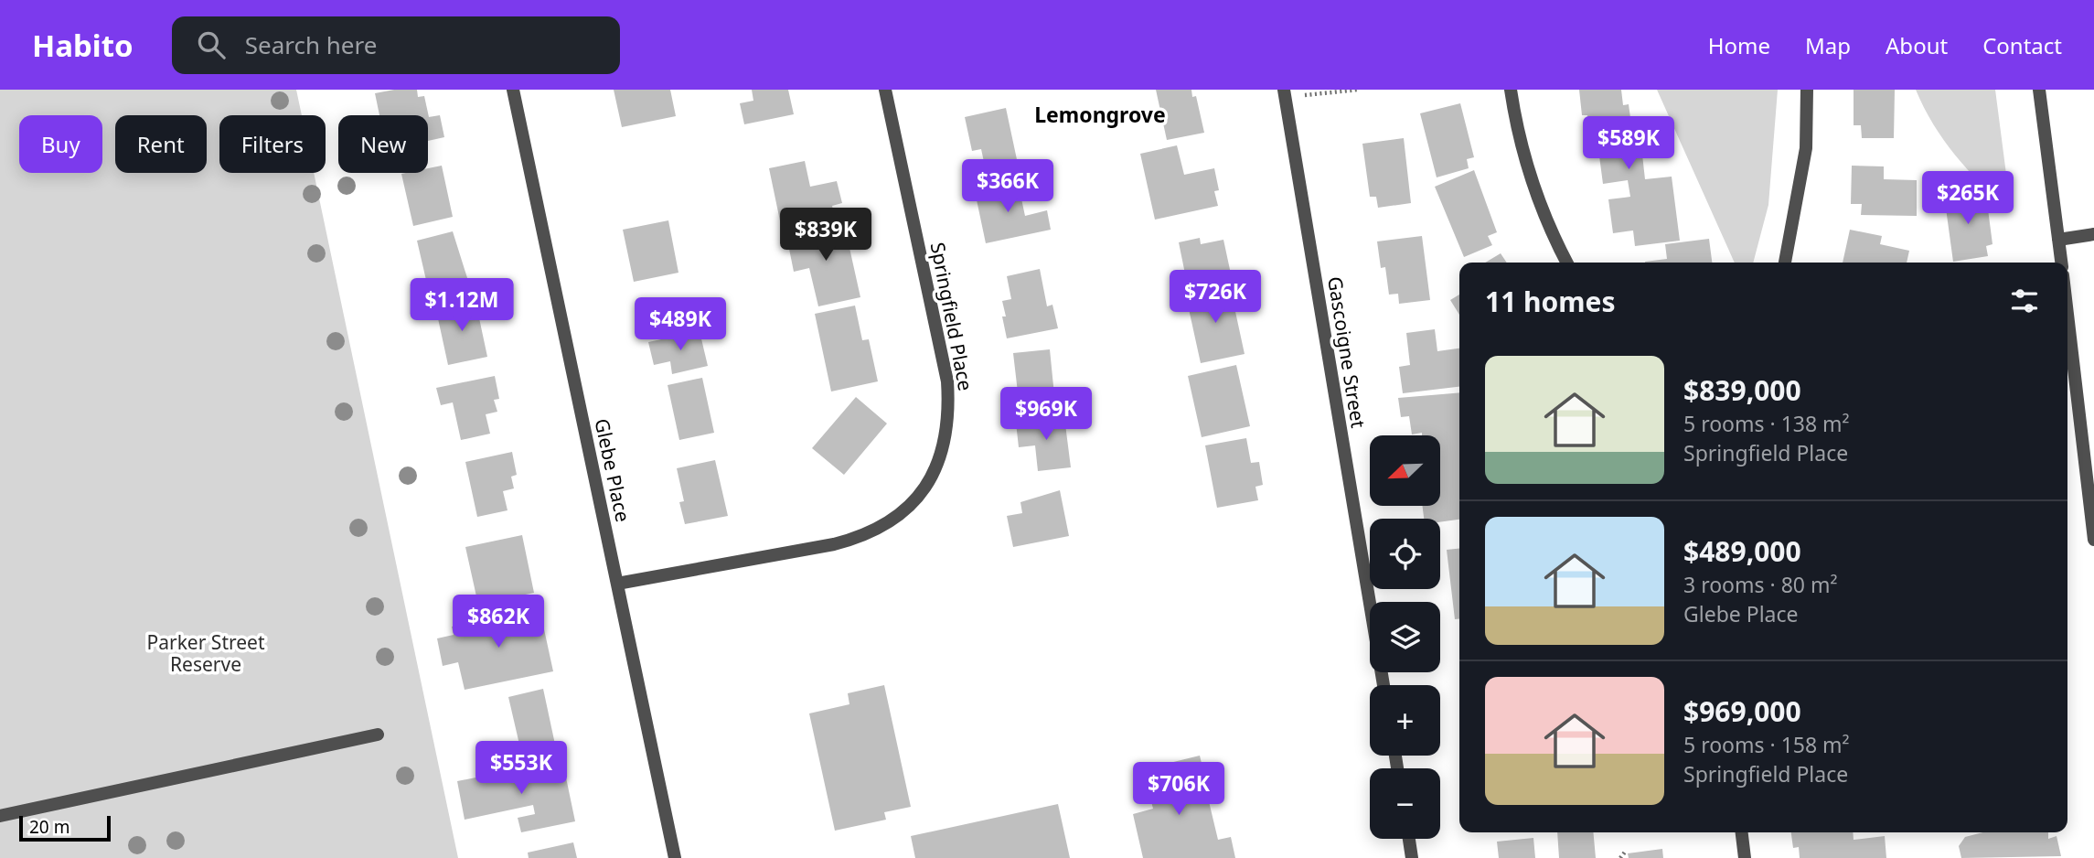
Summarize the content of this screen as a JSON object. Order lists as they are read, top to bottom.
{
  "streets": {
    "street": ["Springfield Place", "Gascoigne Street", "Glebe Place"]
  },
  "crossings": [
    ["Springfield Place", "Glebe Place"]
  ],
  "districts": ["Lemongrove"],
  "parks": ["Parker Street Reserve"],
  "scale_bar": "20 m",
  "north": "bottom left",
  "page": {
    "header": "Habito",
    "search": "Search here",
    "nav": [
      "Home",
      "Map",
      "About",
      "Contact"
    ],
    "chip": [
      "Buy",
      "Rent",
      "Filters",
      "New"
    ],
    "price": [
      "$589K",
      "$366K",
      "$265K",
      "$839K",
      "$726K",
      "$1.12M",
      "$489K",
      "$969K",
      "$862K",
      "$553K",
      "$706K"
    ],
    "heading": "11 homes",
    "list": [
      {
        "name": "$839,000",
        "note": "5 rooms · 138 m² · Springfield Place"
      },
      {
        "name": "$489,000",
        "note": "3 rooms · 80 m² · Glebe Place"
      },
      {
        "name": "$969,000",
        "note": "5 rooms · 158 m² · Springfield Place"
      }
    ],
    "map_buttons": ["+", "−"],
    "scale": "20 m"
  }
}
